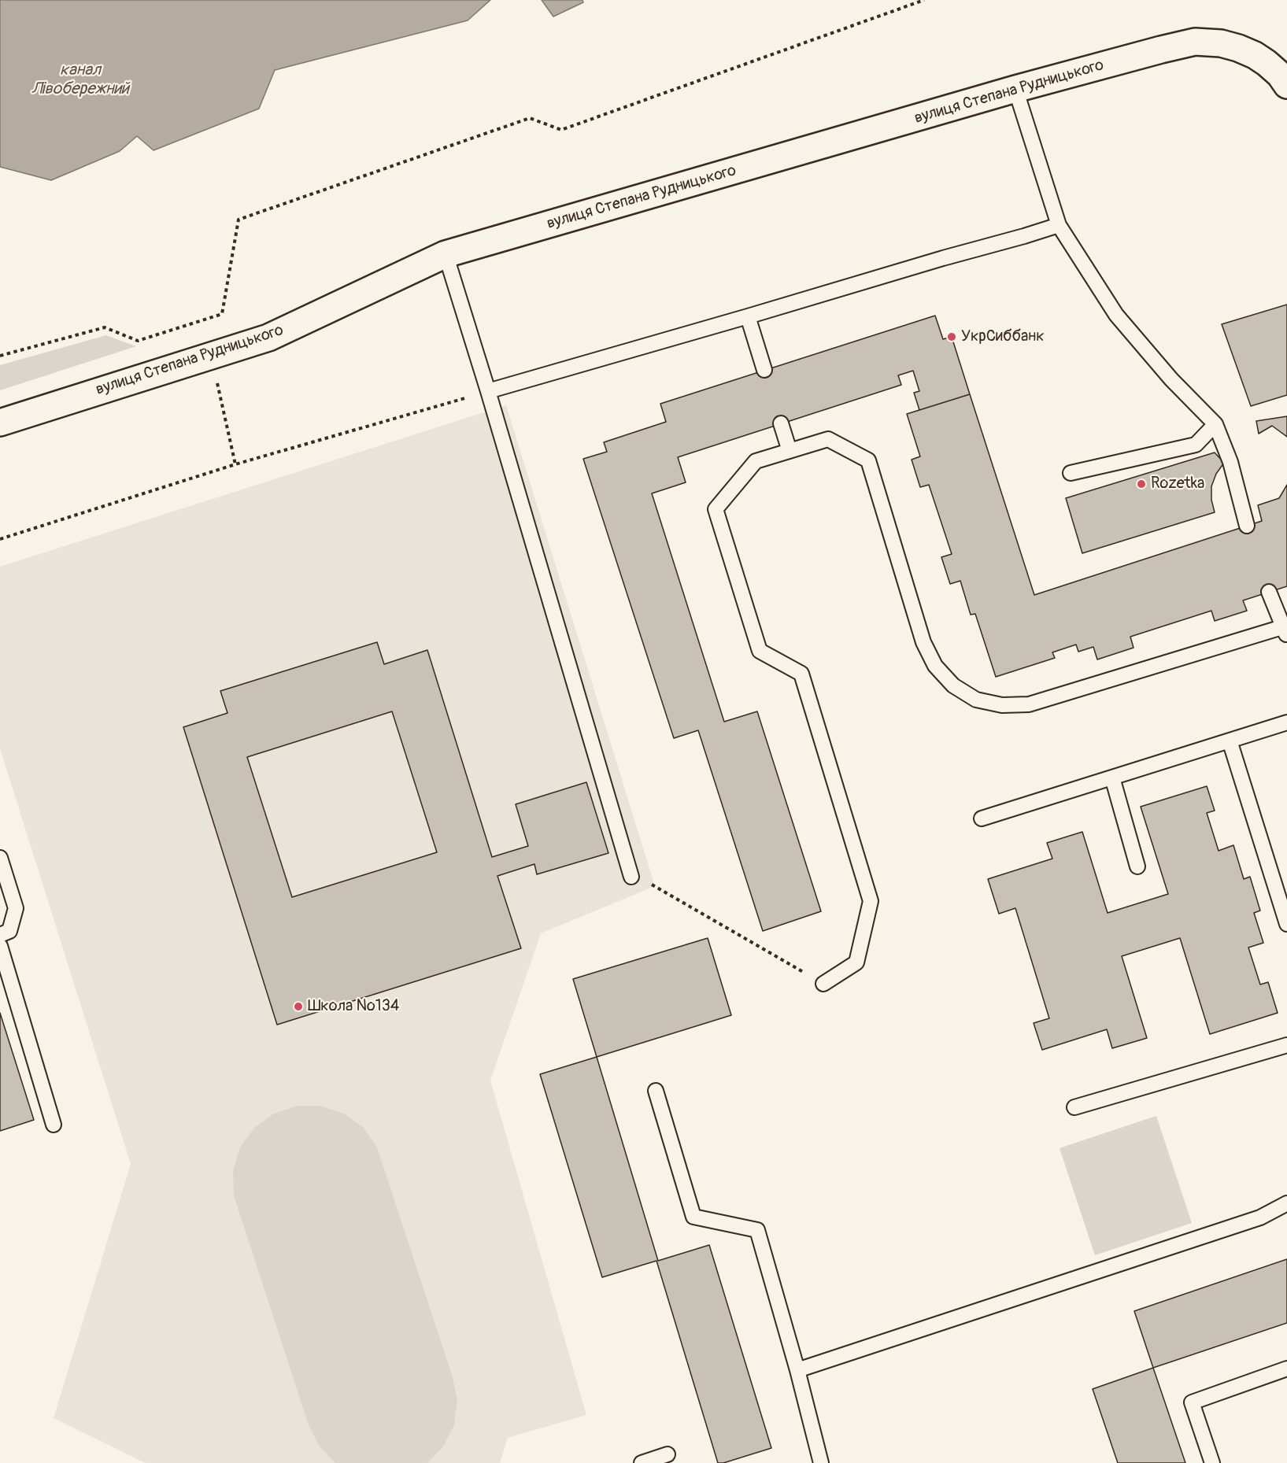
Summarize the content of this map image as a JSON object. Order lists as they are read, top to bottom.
{
  "streets": {
    "street": ["вулиця Степана Рудницького"]
  },
  "water": ["канал Лівобережний"],
  "places": ["УкрСиббанк", "Rozetka", "Школа №134"]
}
